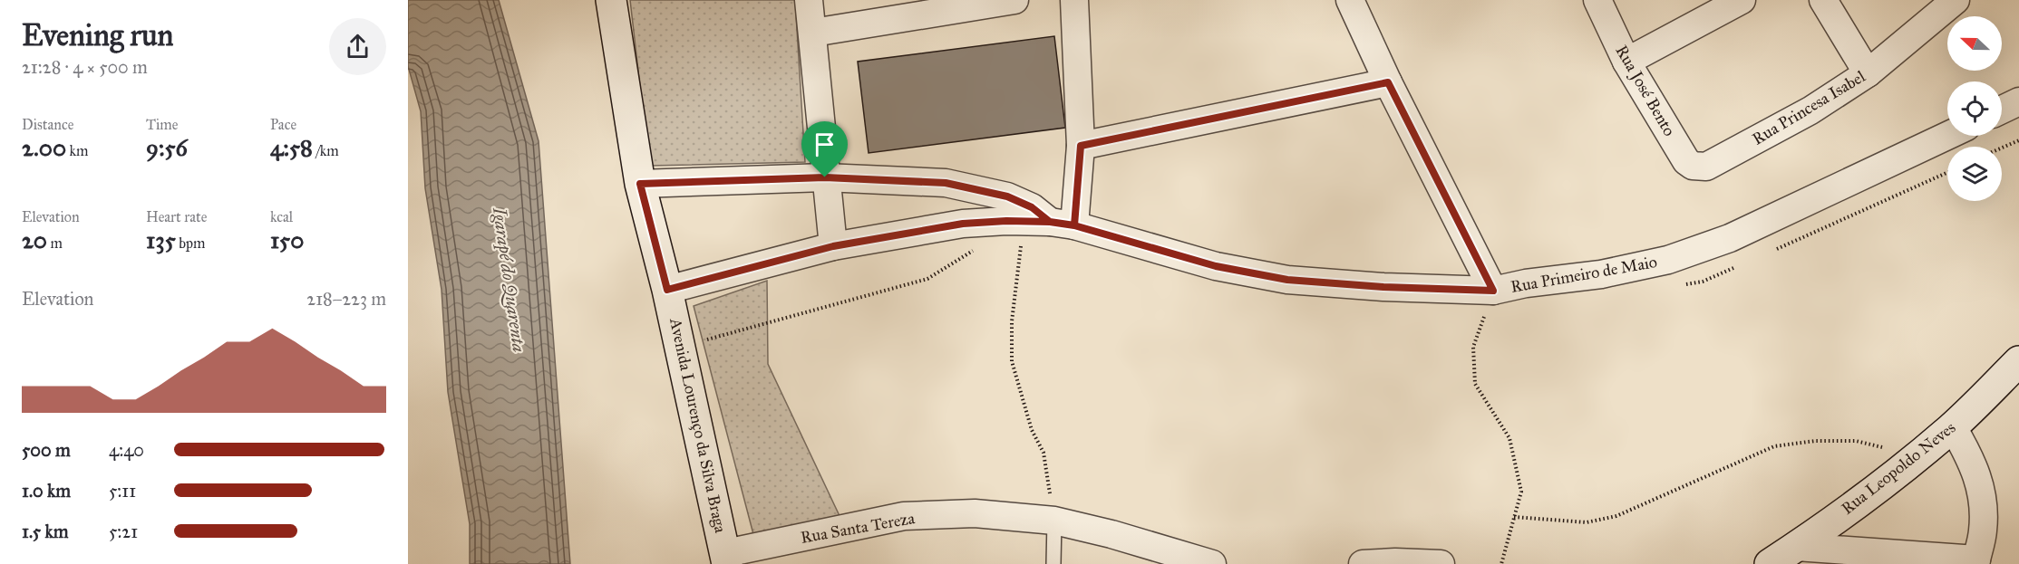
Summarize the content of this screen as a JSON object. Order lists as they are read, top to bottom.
{
  "streets": {
    "street": [
      "Rua José Bento",
      "Rua Princesa Isabel",
      "Rua Primeiro de Maio",
      "Avenida Lourenço da Silva Braga",
      "Rua Leopoldo Neves",
      "Rua Santa Tereza"
    ]
  },
  "crossings": [
    ["Rua José Bento", "Rua Princesa Isabel"],
    ["Rua Primeiro de Maio", "Avenida Lourenço da Silva Braga"],
    ["Avenida Lourenço da Silva Braga", "Rua Santa Tereza"]
  ],
  "water": ["Igarapé do Quarenta"],
  "north": "left",
  "page": {
    "heading": ["Evening run", "21:28 · 4 × 500 m"],
    "stats": [
      ["Distance", "2.00 km"],
      ["Time", "9:56"],
      ["Pace", "4:58 /km"],
      ["Elevation", "20 m"],
      ["Heart rate", "135 bpm"],
      ["kcal", "150"]
    ],
    "chart": ["Elevation", "218–223 m"],
    "list": [
      {
        "name": "500 m",
        "note": "4:40"
      },
      {
        "name": "1.0 km",
        "note": "5:11"
      },
      {
        "name": "1.5 km",
        "note": "5:21"
      }
    ]
  }
}
